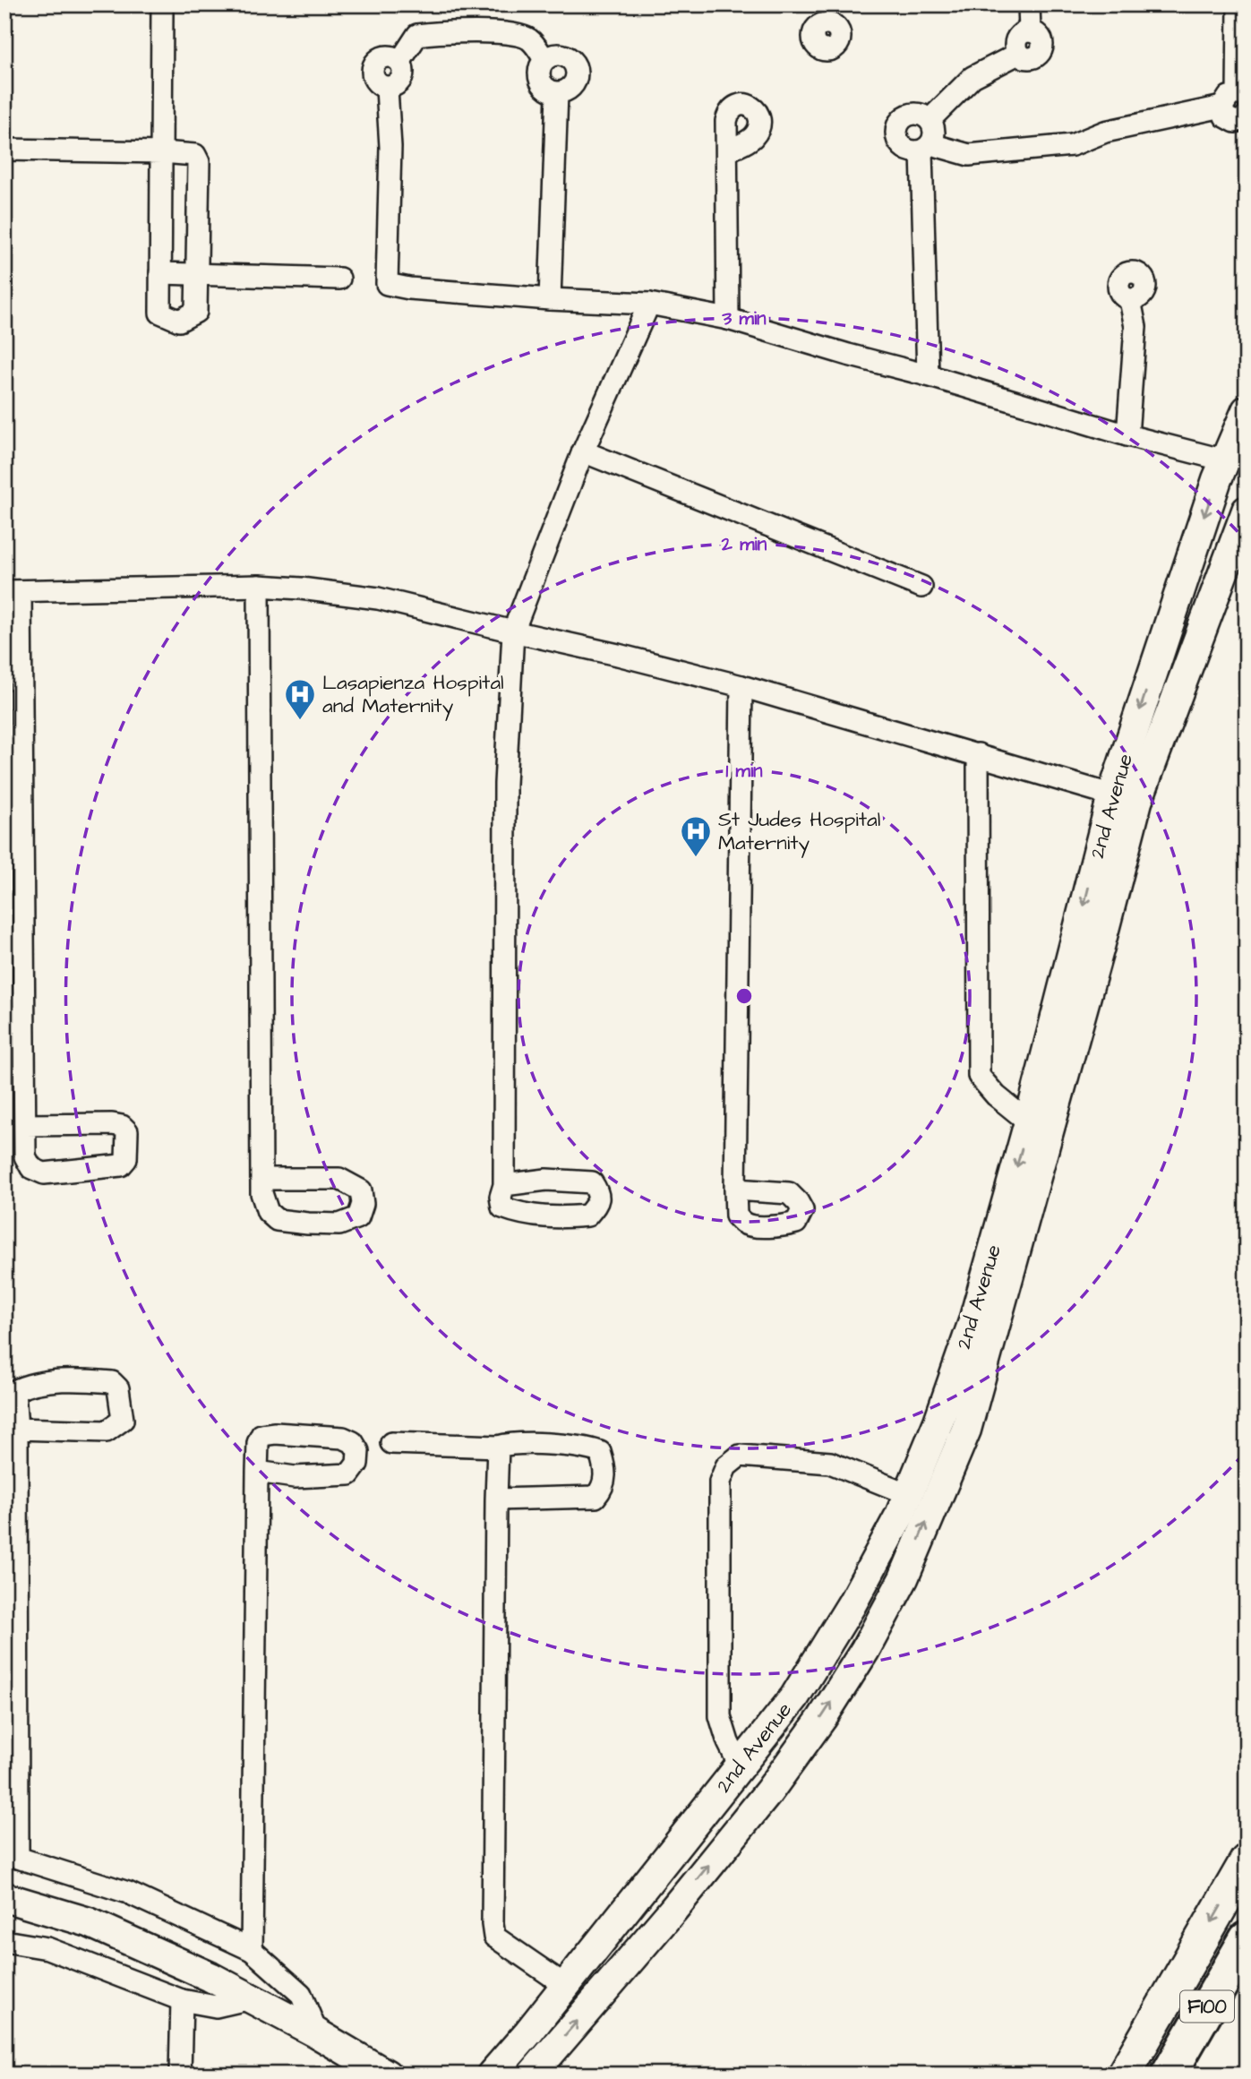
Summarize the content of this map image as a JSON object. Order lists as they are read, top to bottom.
{
  "streets": {
    "highway": ["F100"],
    "street": ["2nd Avenue"]
  },
  "places": {
    "hospital": ["Lasapienza Hospital and Maternity", "St Judes Hospital Maternity"]
  },
  "rings": ["3 min", "2 min", "1 min"]
}
